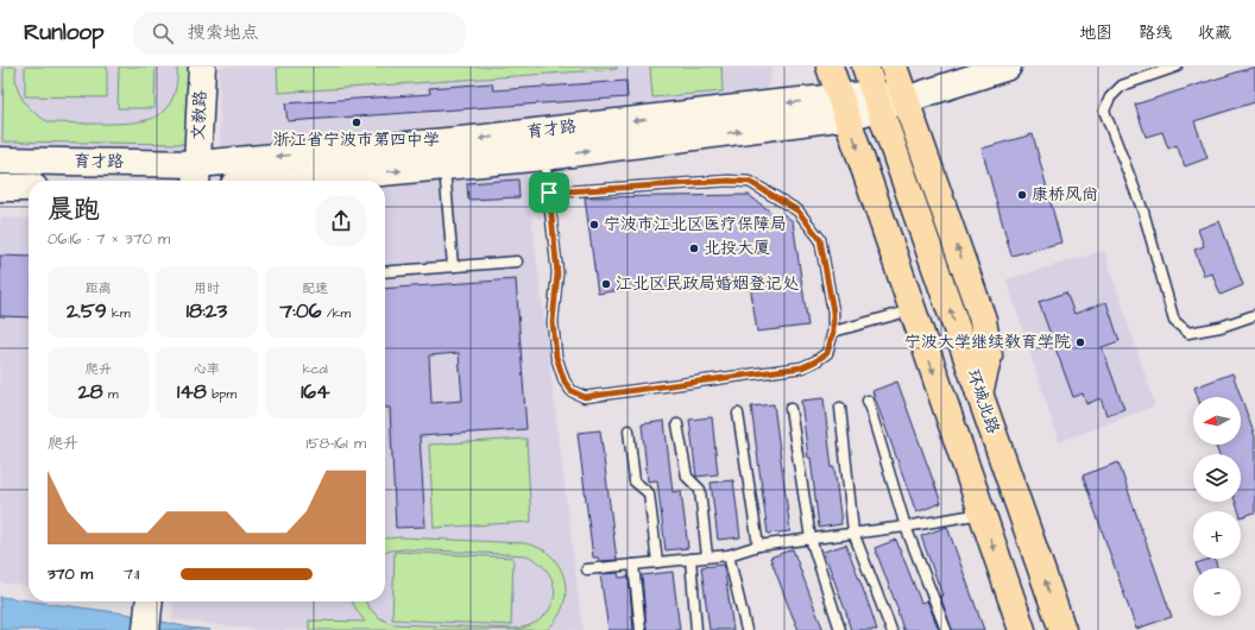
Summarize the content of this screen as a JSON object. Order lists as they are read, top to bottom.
{
  "streets": {
    "main road": ["文教路", "育才路", "环城北路"]
  },
  "crossings": [
    ["文教路", "育才路"],
    ["育才路", "环城北路"]
  ],
  "places": [
    "浙江省宁波市第四中学",
    "康桥风尚",
    "宁波市江北区医疗保障局",
    "北投大厦",
    "江北区民政局婚姻登记处",
    "宁波大学继续教育学院"
  ],
  "north": "left",
  "page": {
    "header": "Runloop",
    "search": "搜索地点",
    "nav": ["地图", "路线", "收藏"],
    "heading": ["晨跑", "06:16 · 7 × 370 m"],
    "stats": [
      ["距离", "2.59 km"],
      ["用时", "18:23"],
      ["配速", "7:06 /km"],
      ["爬升", "28 m"],
      ["心率", "148 bpm"],
      ["kcal", "164"]
    ],
    "map_buttons": ["+", "−"],
    "chart": ["爬升", "158–161 m"],
    "list": [
      {
        "name": "370 m",
        "note": "7:11"
      }
    ]
  }
}
